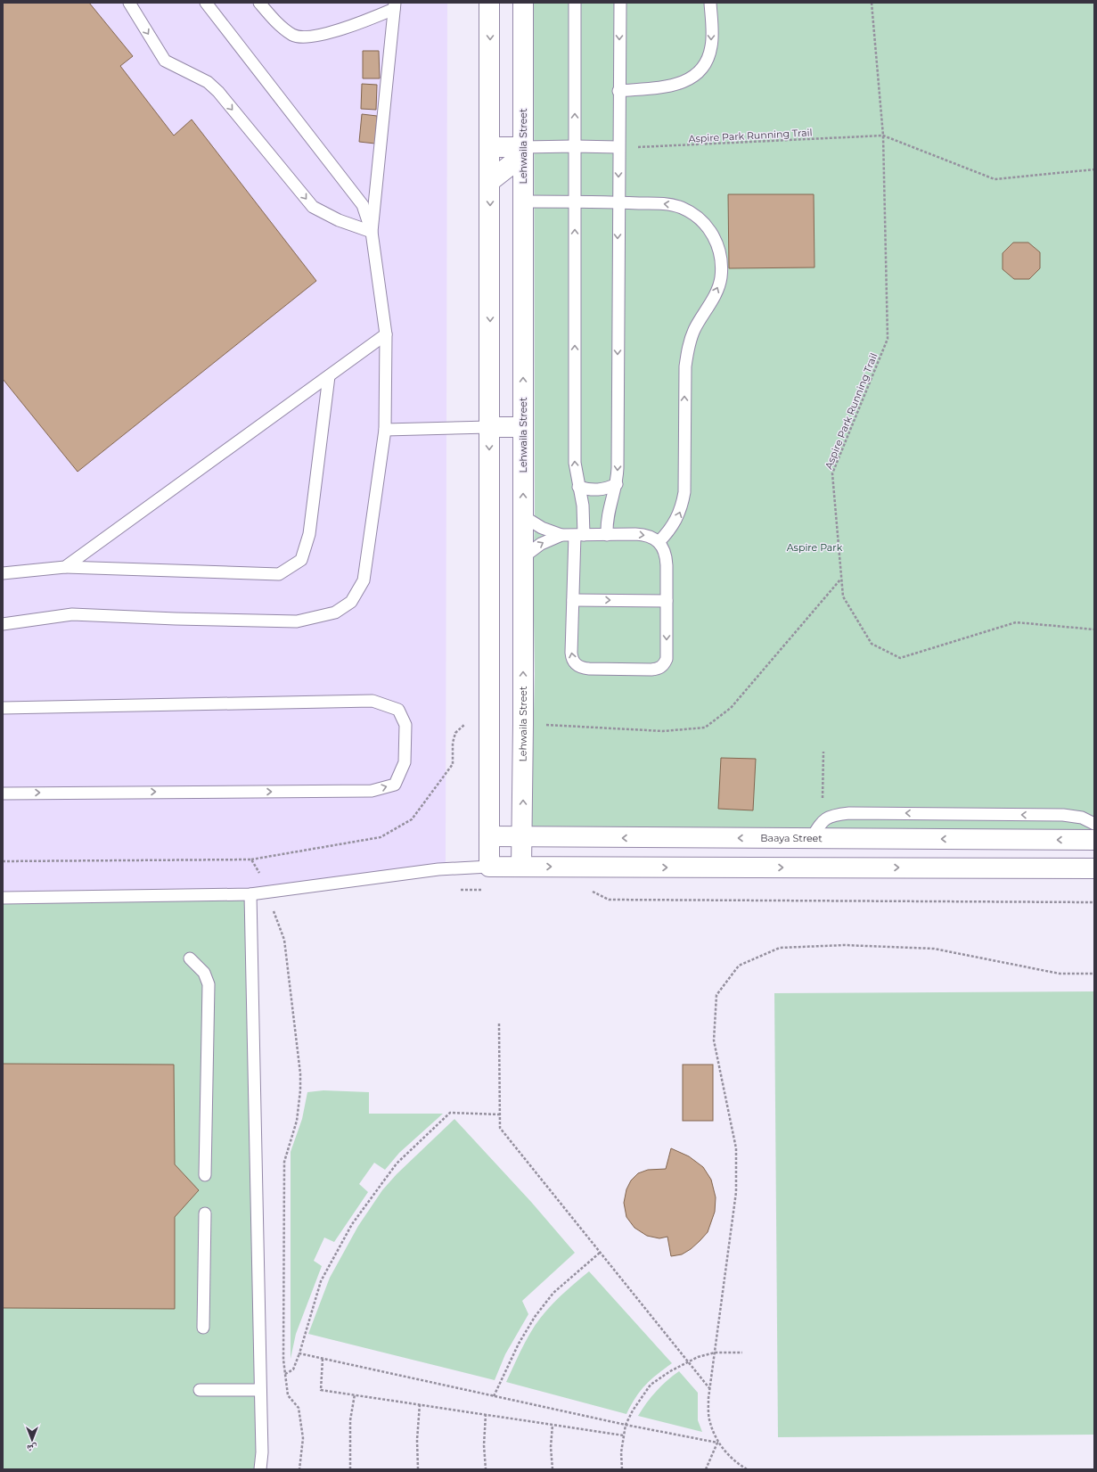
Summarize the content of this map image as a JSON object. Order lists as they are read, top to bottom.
{
  "streets": {
    "street": ["Lehwaila Street", "Baaya Street"],
    "path": ["Aspire Park Running Trail"]
  },
  "crossings": [
    ["Lehwaila Street", "Baaya Street"]
  ],
  "parks": ["Aspire Park"],
  "north": "bottom"
}
